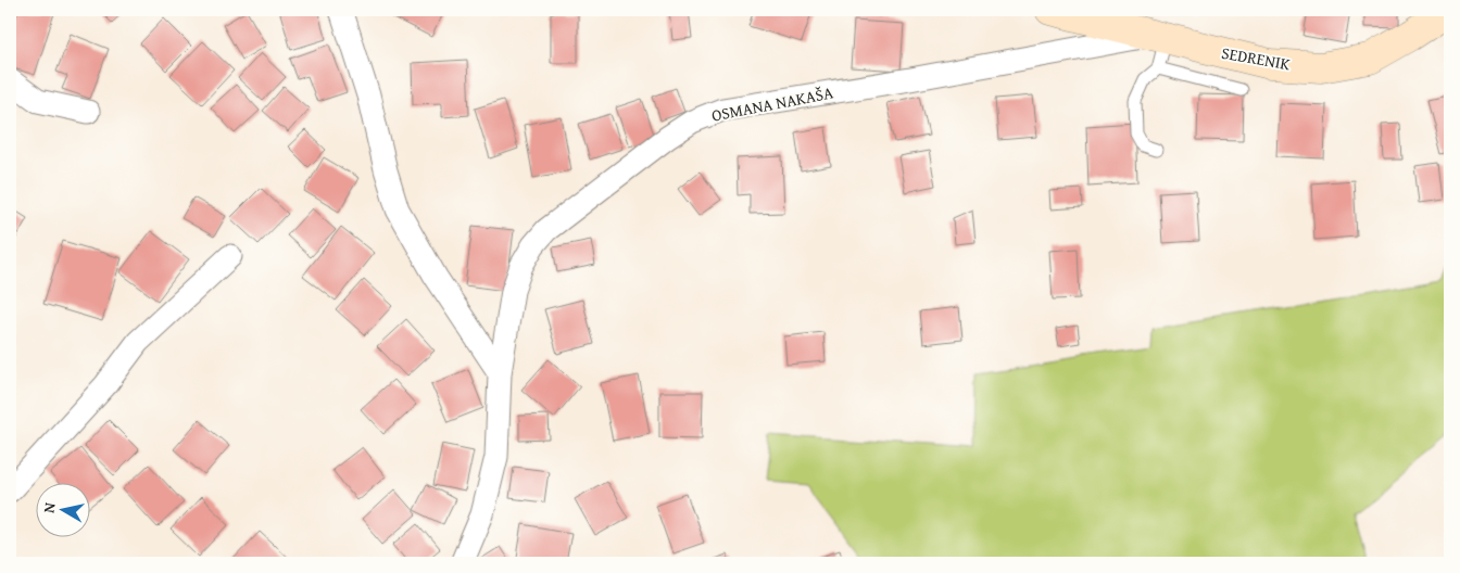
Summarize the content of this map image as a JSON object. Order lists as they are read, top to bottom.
{
  "streets": {
    "street": ["SEDRENIK", "OSMANA NAKAŠA"]
  },
  "crossings": [
    ["SEDRENIK", "OSMANA NAKAŠA"]
  ],
  "north": "left"
}
